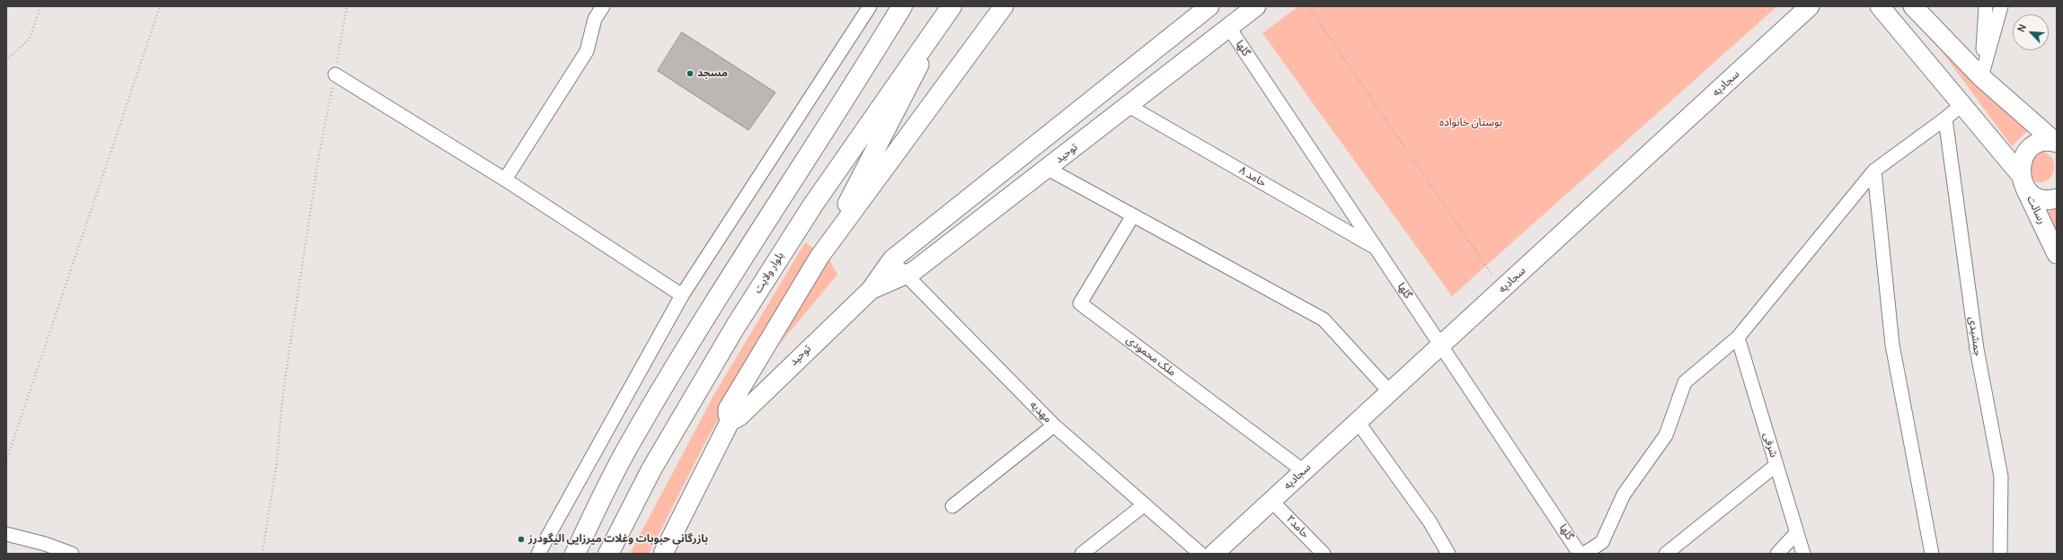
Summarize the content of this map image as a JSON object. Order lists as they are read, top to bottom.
{
  "streets": {
    "main road": [
      "سجادیه",
      "توحید",
      "رسالت",
      "بلوار ولایت"
    ],
    "street": [
      "گلها",
      "حامد ۸",
      "جمشیدی",
      "ملک محمودی",
      "مهدیه",
      "شرفی",
      "حامد۲"
    ]
  },
  "crossings": [
    ["گلها", "سجادیه"],
    ["گلها", "توحید"],
    ["گلها", "حامد ۸"],
    ["سجادیه", "ملک محمودی"],
    ["سجادیه", "حامد۲"],
    ["توحید", "حامد ۸"],
    ["توحید", "مهدیه"]
  ],
  "parks": ["بوستان خانواده"],
  "places": ["مسجد", "بازرگانی حبوبات وغلات میرزایی الیگودرز"],
  "north": "top left"
}
